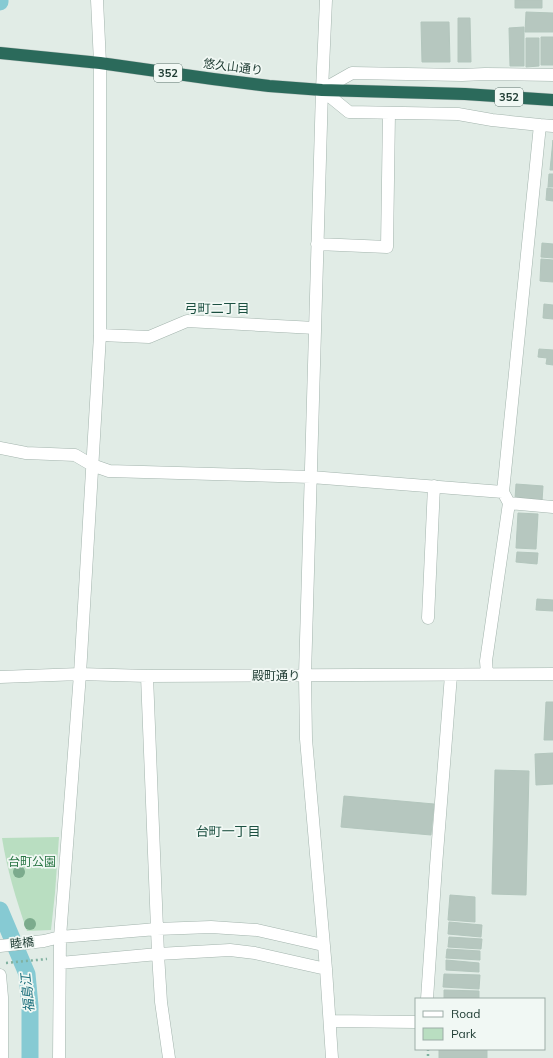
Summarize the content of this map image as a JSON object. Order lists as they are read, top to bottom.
{
  "streets": {
    "highway": ["悠久山通り", "352"],
    "street": ["殿町通り", "睦橋"]
  },
  "districts": ["弓町二丁目", "台町一丁目"],
  "water": ["福島江"],
  "parks": ["台町公園"],
  "legend": ["Road", "Park"]
}
